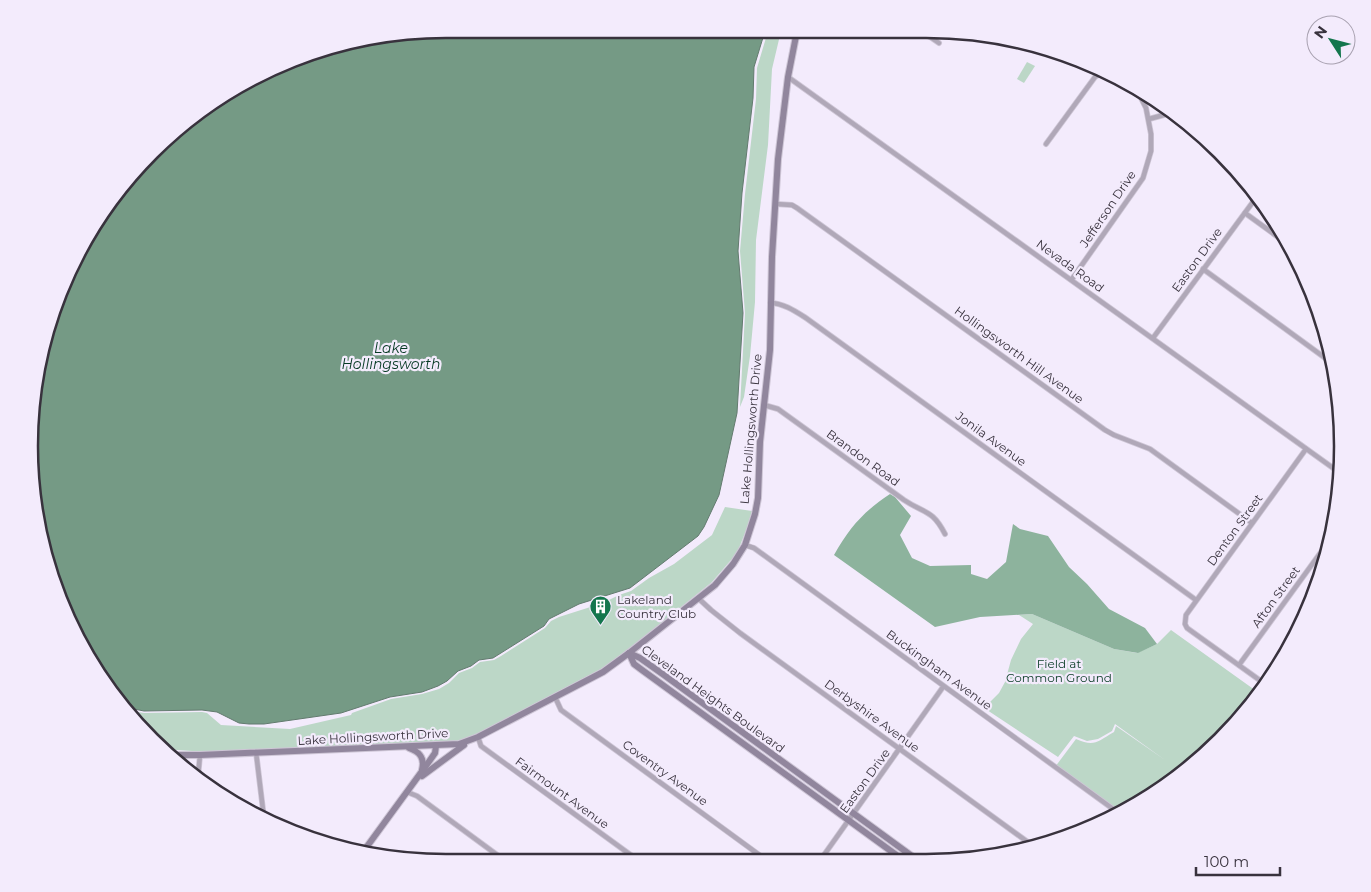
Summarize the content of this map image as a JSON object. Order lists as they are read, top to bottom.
{
  "streets": {
    "street": [
      "Jefferson Drive",
      "Easton Drive",
      "Nevada Road",
      "Hollingsworth Hill Avenue",
      "Lake Hollingsworth Drive",
      "Jonila Avenue",
      "Brandon Road",
      "Denton Street",
      "Afton Street",
      "Buckingham Avenue",
      "Cleveland Heights Boulevard",
      "Derbyshire Avenue",
      "Coventry Avenue",
      "Fairmount Avenue"
    ]
  },
  "crossings": [
    ["Jefferson Drive", "Nevada Road"],
    ["Easton Drive", "Nevada Road"],
    ["Easton Drive", "Buckingham Avenue"],
    ["Easton Drive", "Cleveland Heights Boulevard"],
    ["Easton Drive", "Derbyshire Avenue"],
    ["Nevada Road", "Lake Hollingsworth Drive"],
    ["Nevada Road", "Denton Street"],
    ["Hollingsworth Hill Avenue", "Lake Hollingsworth Drive"],
    ["Hollingsworth Hill Avenue", "Denton Street"],
    ["Lake Hollingsworth Drive", "Jonila Avenue"],
    ["Lake Hollingsworth Drive", "Brandon Road"],
    ["Lake Hollingsworth Drive", "Buckingham Avenue"],
    ["Lake Hollingsworth Drive", "Cleveland Heights Boulevard"],
    ["Lake Hollingsworth Drive", "Derbyshire Avenue"],
    ["Lake Hollingsworth Drive", "Coventry Avenue"],
    ["Lake Hollingsworth Drive", "Fairmount Avenue"],
    ["Jonila Avenue", "Denton Street"],
    ["Denton Street", "Afton Street"]
  ],
  "water": ["Lake Hollingsworth"],
  "parks": ["Field at Common Ground"],
  "places": {
    "building": ["Lakeland Country Club"]
  },
  "scale_bar": "100 m",
  "north": "top left"
}
